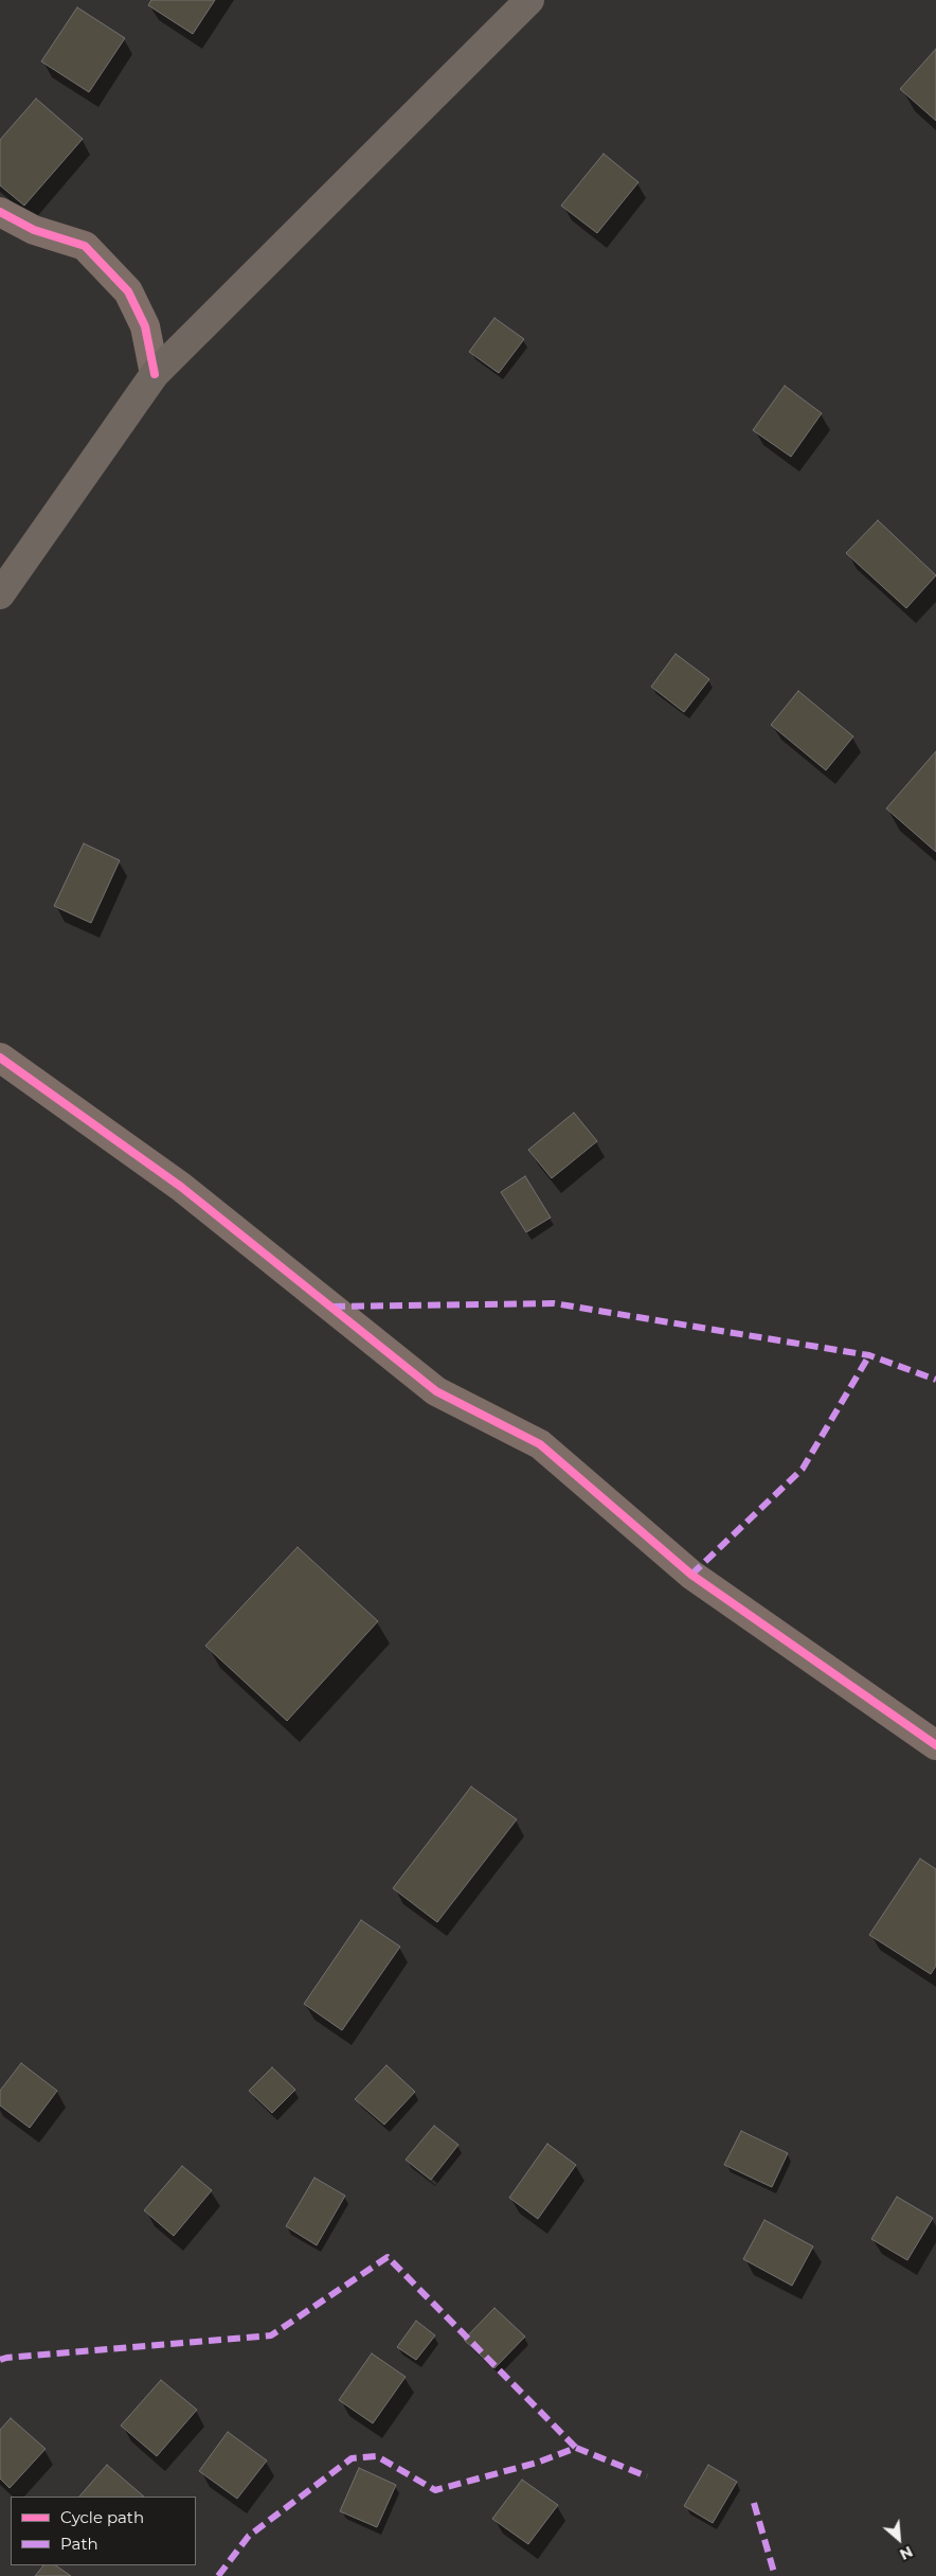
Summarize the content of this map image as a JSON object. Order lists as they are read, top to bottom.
{
  "legend": ["Cycle path", "Path"],
  "north": "bottom right"
}
